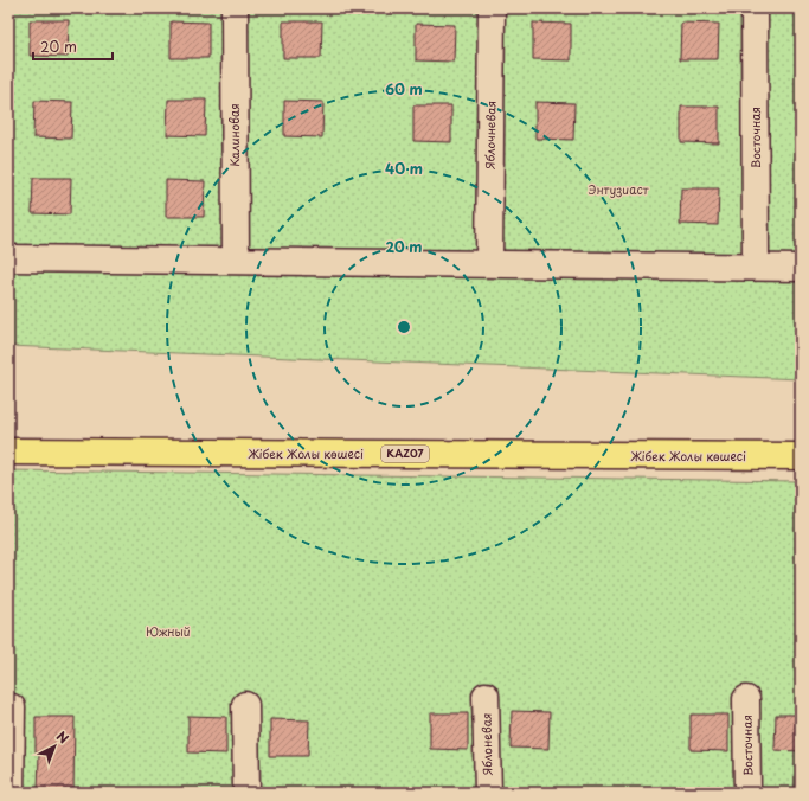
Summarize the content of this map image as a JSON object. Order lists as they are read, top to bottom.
{
  "streets": {
    "highway": ["Жібек Жолы көшесі", "KAZ07"],
    "street": [
      "Калиновая",
      "Яблочневая",
      "Восточная",
      "Яблоневая"
    ]
  },
  "parks": ["Энтузиаст", "Южный"],
  "scale_bar": "20 m",
  "north": "top right",
  "rings": ["60 m", "40 m", "20 m"]
}
